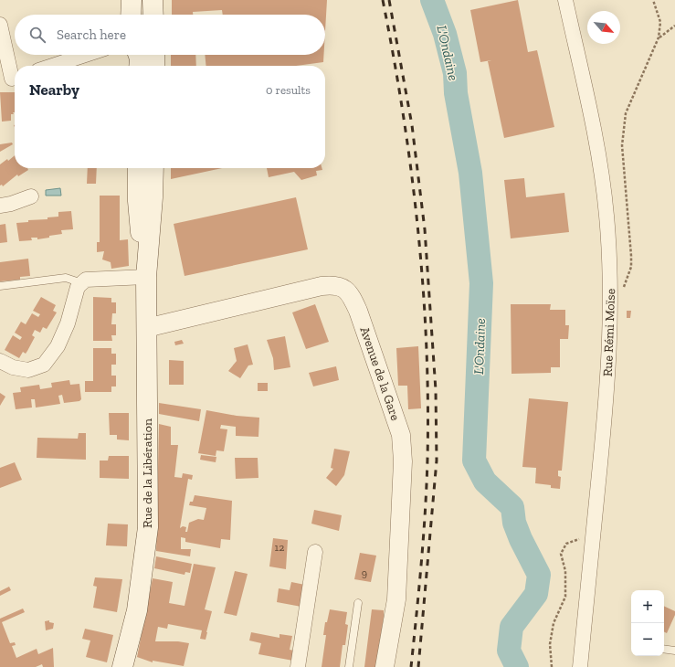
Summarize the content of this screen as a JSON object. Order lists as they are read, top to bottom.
{
  "streets": {
    "main road": ["Rue de la Libération"],
    "street": ["Rue Rémi Moïse", "Avenue de la Gare"]
  },
  "crossings": [
    ["Avenue de la Gare", "Rue de la Libération"]
  ],
  "water": ["L'Ondaine"],
  "house_numbers": ["12", "9"],
  "north": "bottom right",
  "page": {
    "search": "Search here",
    "heading": ["Nearby", "0 results"],
    "map_buttons": ["+", "−"]
  }
}
